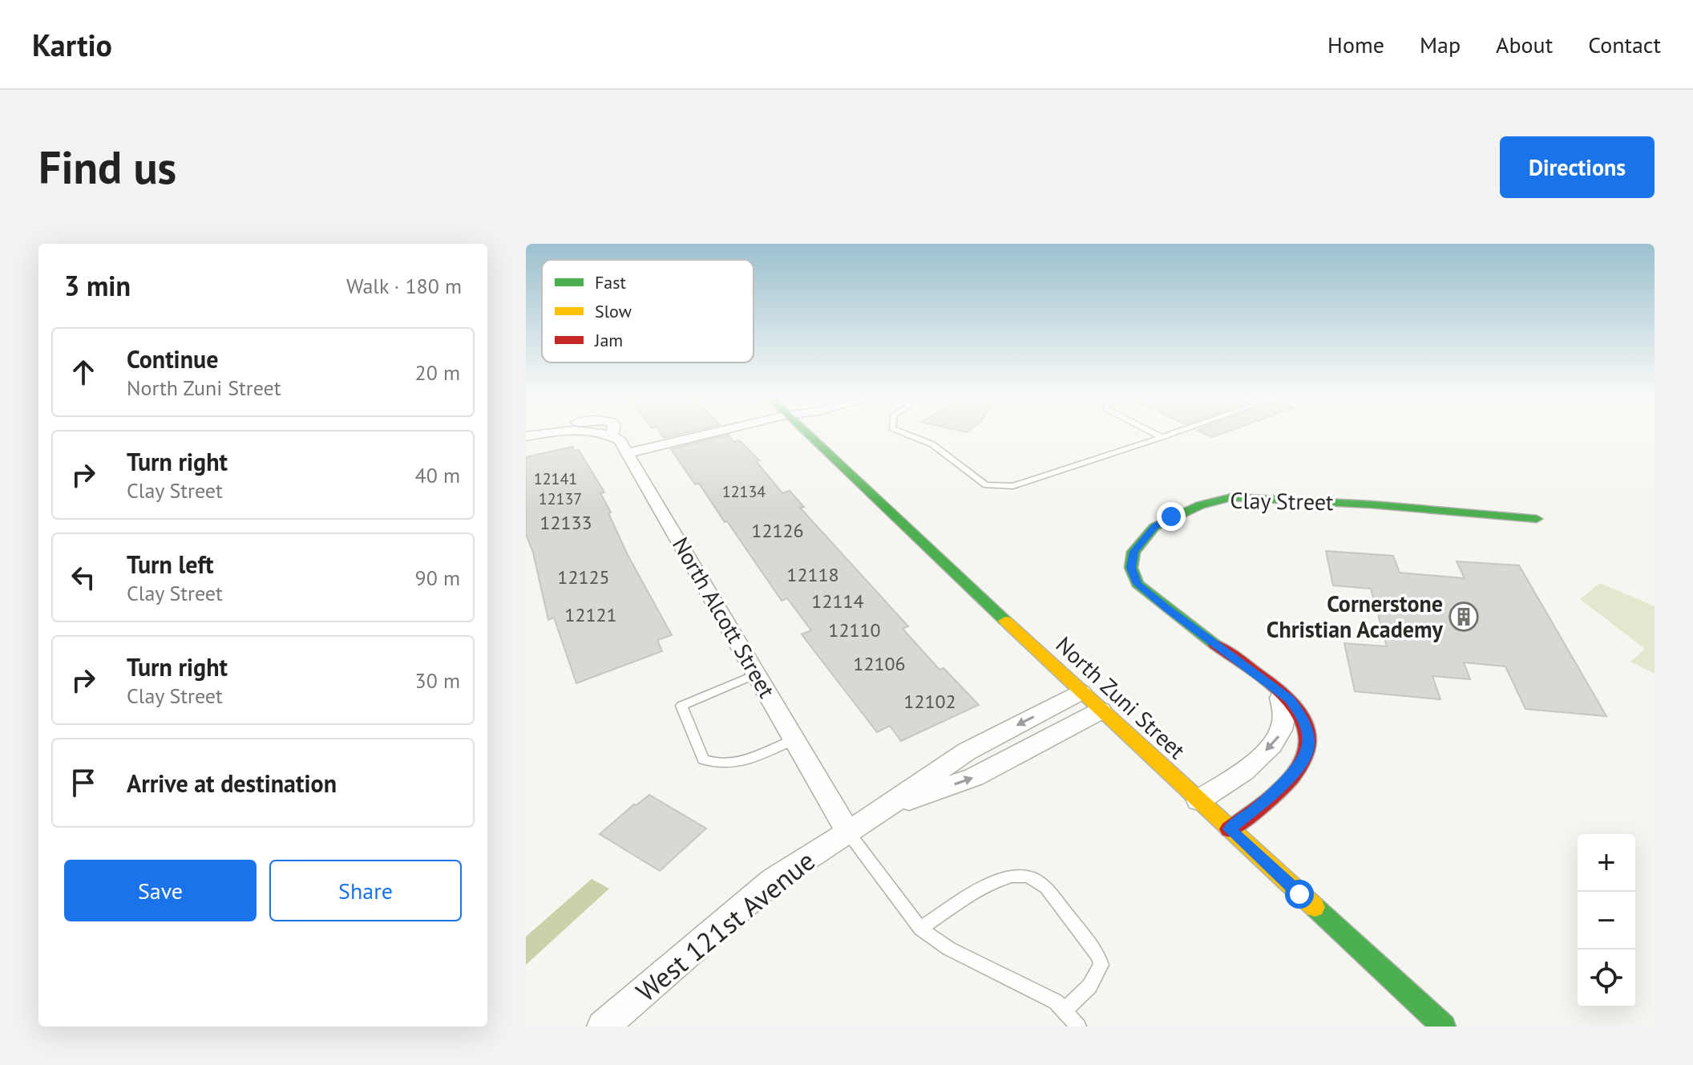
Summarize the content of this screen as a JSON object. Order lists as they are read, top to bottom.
{
  "streets": {
    "street": [
      "Clay Street",
      "North Alcott Street",
      "North Zuni Street",
      "West 121st Avenue"
    ]
  },
  "crossings": [
    ["Clay Street", "North Zuni Street"],
    ["North Alcott Street", "West 121st Avenue"],
    ["North Zuni Street", "West 121st Avenue"]
  ],
  "places": {
    "building": ["Cornerstone Christian Academy"]
  },
  "house_numbers": [
    "12141",
    "12134",
    "12137",
    "12133",
    "12126",
    "12118",
    "12125",
    "12114",
    "12121",
    "12110",
    "12106",
    "12102"
  ],
  "legend": ["Fast", "Slow", "Jam"],
  "page": {
    "header": "Kartio",
    "nav": [
      "Home",
      "Map",
      "About",
      "Contact"
    ],
    "buttons": [
      "Directions",
      ["Save", "Share"]
    ],
    "title": "Find us",
    "heading": ["3 min", "Walk · 180 m"],
    "list": [
      ["Continue", "North Zuni Street", "20 m"],
      ["Turn right", "Clay Street", "40 m"],
      ["Turn left", "Clay Street", "90 m"],
      ["Turn right", "Clay Street", "30 m"],
      "Arrive at destination"
    ],
    "map_buttons": ["+", "−"]
  }
}
